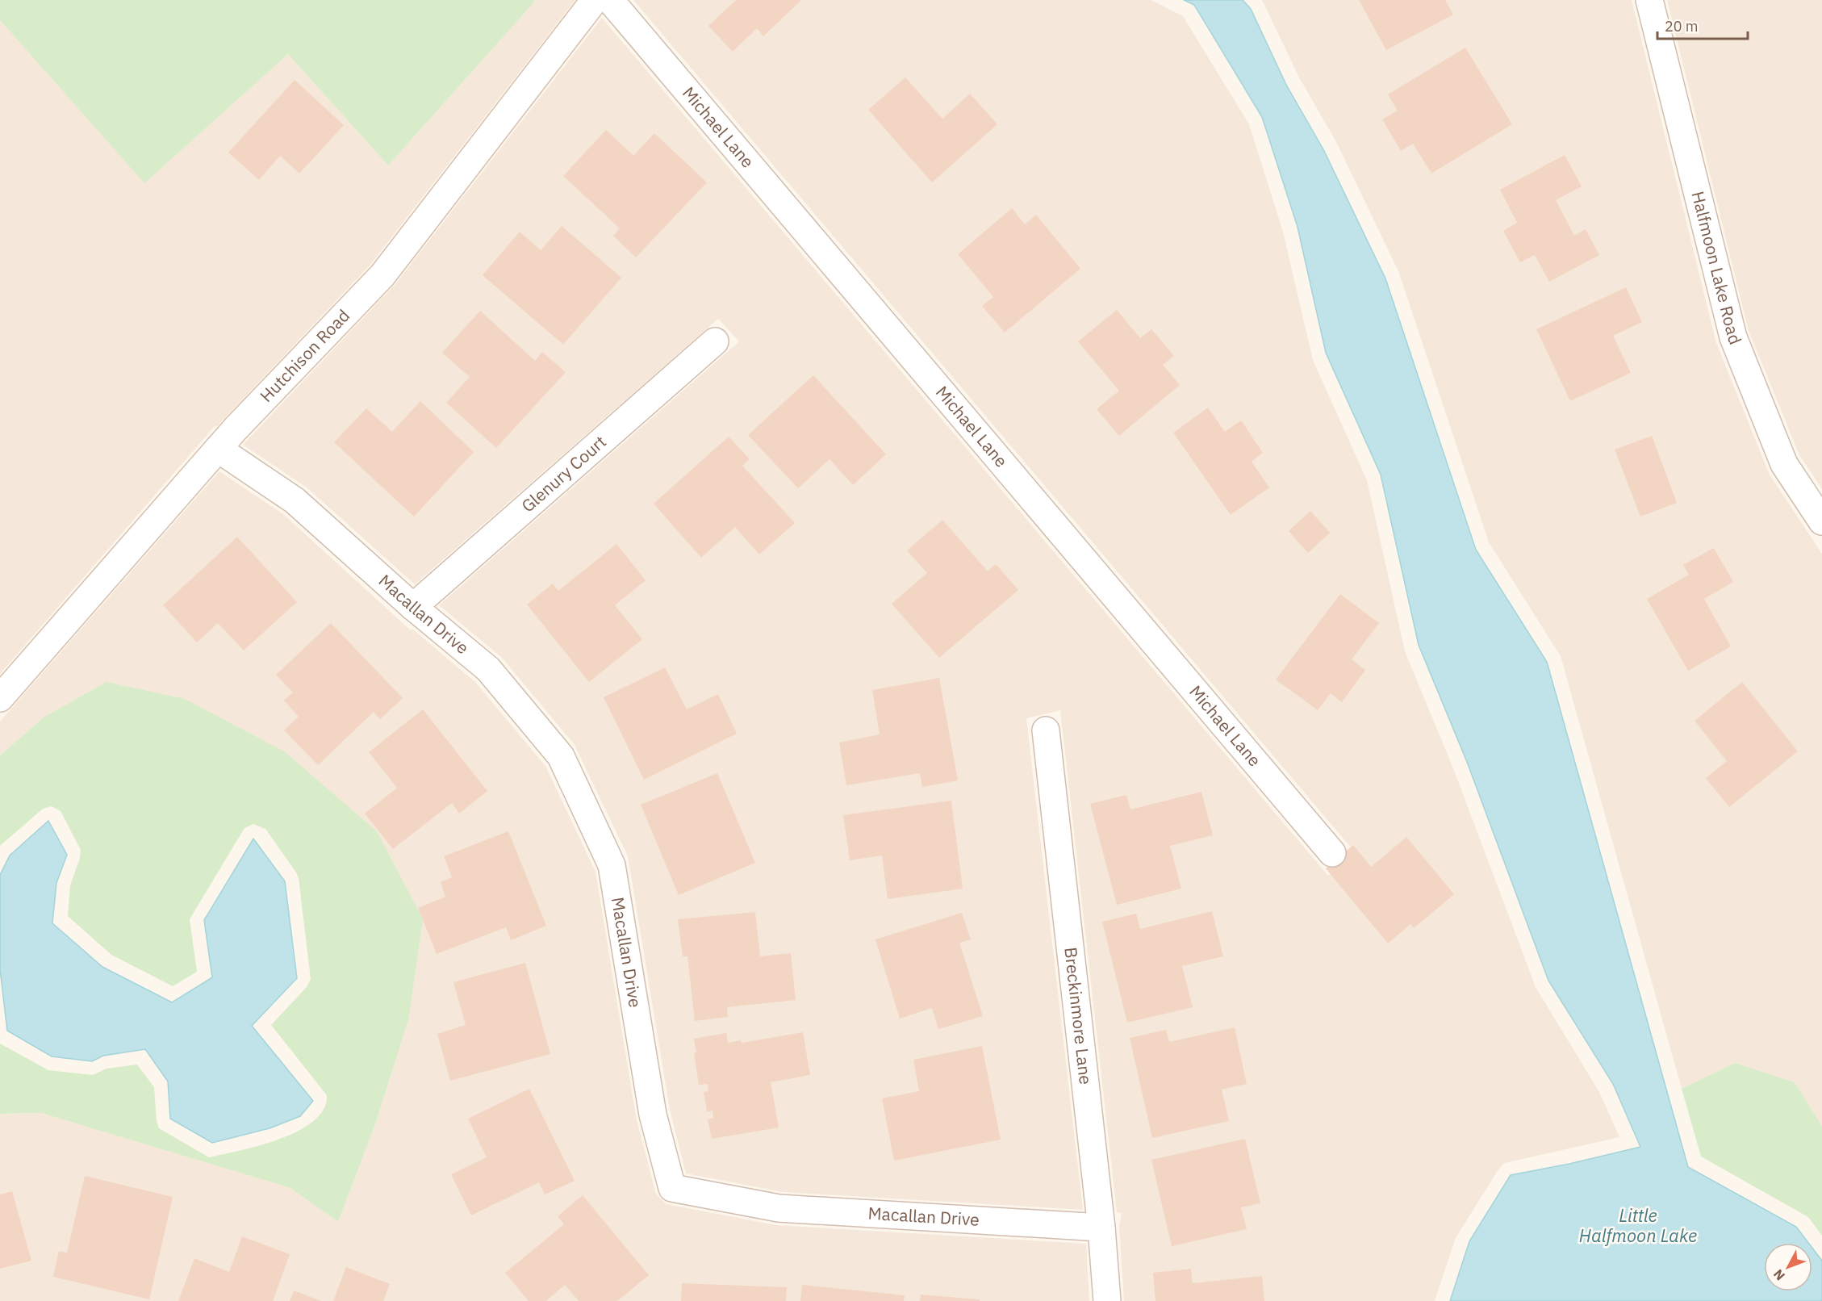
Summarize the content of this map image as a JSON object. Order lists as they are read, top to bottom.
{
  "streets": {
    "street": [
      "Michael Lane",
      "Halfmoon Lake Road",
      "Hutchison Road",
      "Glenury Court",
      "Macallan Drive",
      "Breckinmore Lane"
    ]
  },
  "crossings": [
    ["Hutchison Road", "Macallan Drive"],
    ["Glenury Court", "Macallan Drive"],
    ["Macallan Drive", "Breckinmore Lane"]
  ],
  "water": ["Little Halfmoon Lake"],
  "scale_bar": "20 m",
  "north": "bottom left"
}
